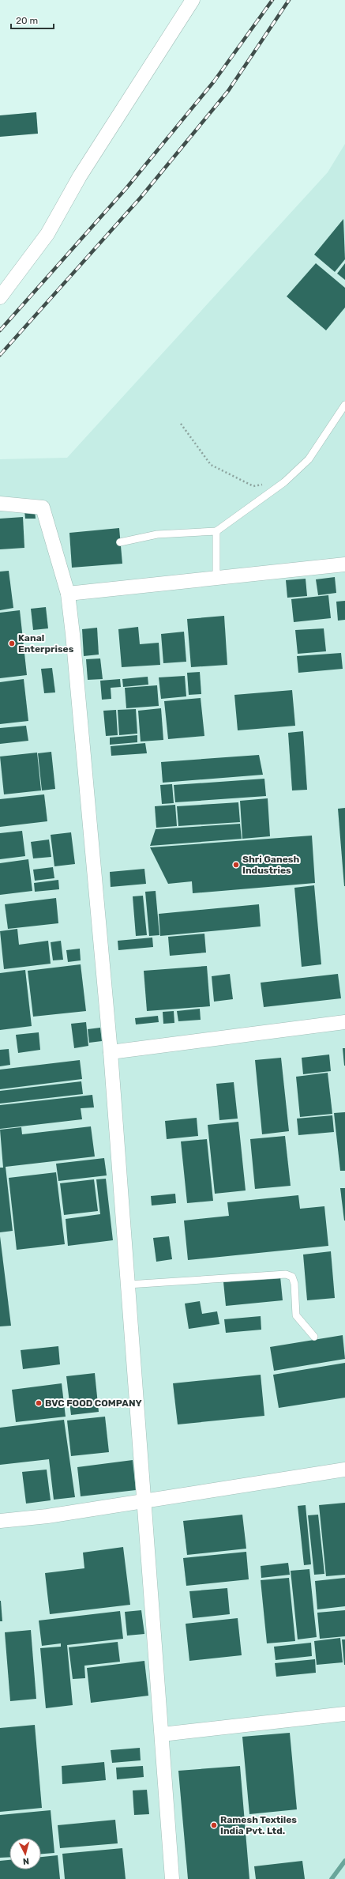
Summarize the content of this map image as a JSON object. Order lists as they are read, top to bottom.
{
  "places": [
    "Kanal Enterprises",
    "Shri Ganesh Industries",
    "BVC FOOD COMPANY",
    "Ramesh Textiles India Pvt. Ltd."
  ],
  "scale_bar": "20 m",
  "north": "bottom"
}
